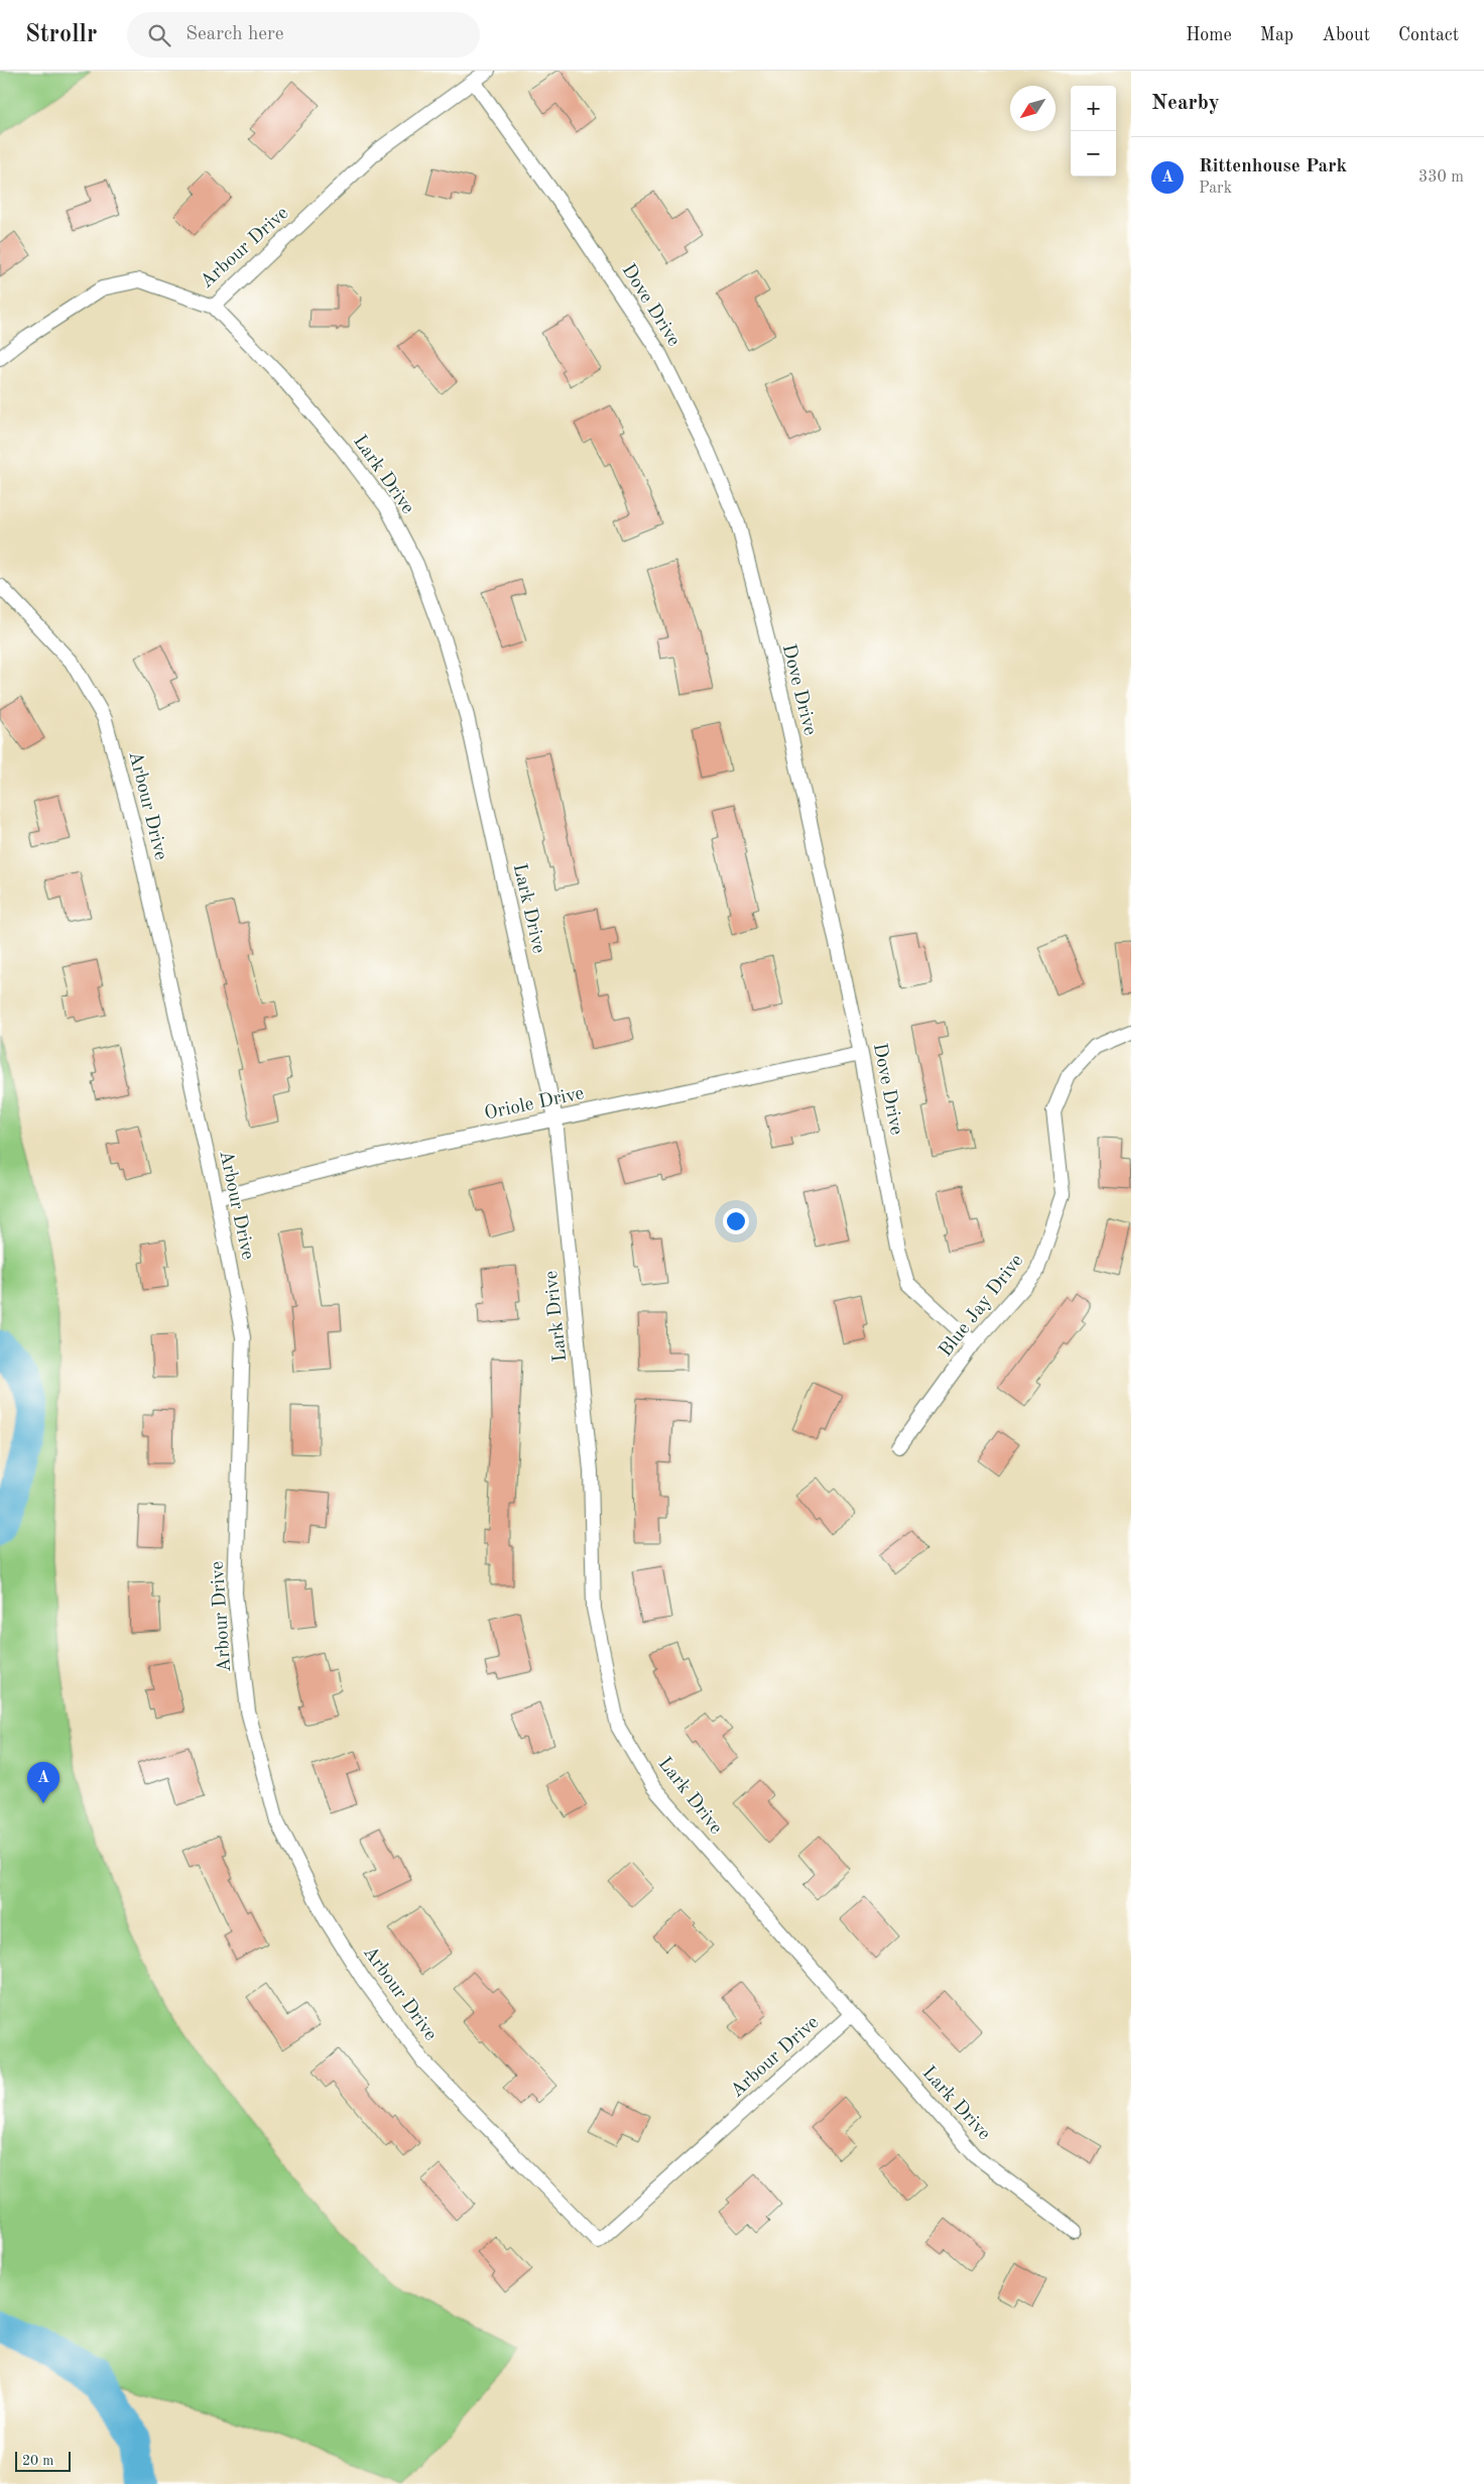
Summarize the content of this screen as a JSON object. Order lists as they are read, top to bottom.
{
  "streets": {
    "street": [
      "Arbour Drive",
      "Dove Drive",
      "Lark Drive",
      "Oriole Drive",
      "Blue Jay Drive"
    ]
  },
  "crossings": [
    ["Arbour Drive", "Dove Drive"],
    ["Arbour Drive", "Lark Drive"],
    ["Arbour Drive", "Oriole Drive"],
    ["Dove Drive", "Oriole Drive"],
    ["Dove Drive", "Blue Jay Drive"],
    ["Lark Drive", "Oriole Drive"]
  ],
  "scale_bar": "20 m",
  "north": "bottom left",
  "page": {
    "header": "Strollr",
    "search": "Search here",
    "nav": [
      "Home",
      "Map",
      "About",
      "Contact"
    ],
    "heading": "Nearby",
    "map_buttons": ["+", "−"],
    "list": [
      {
        "mark": "A",
        "name": "Rittenhouse Park",
        "note": "Park",
        "value": "330 m"
      }
    ],
    "pins": "A",
    "scale": "20 m"
  }
}
